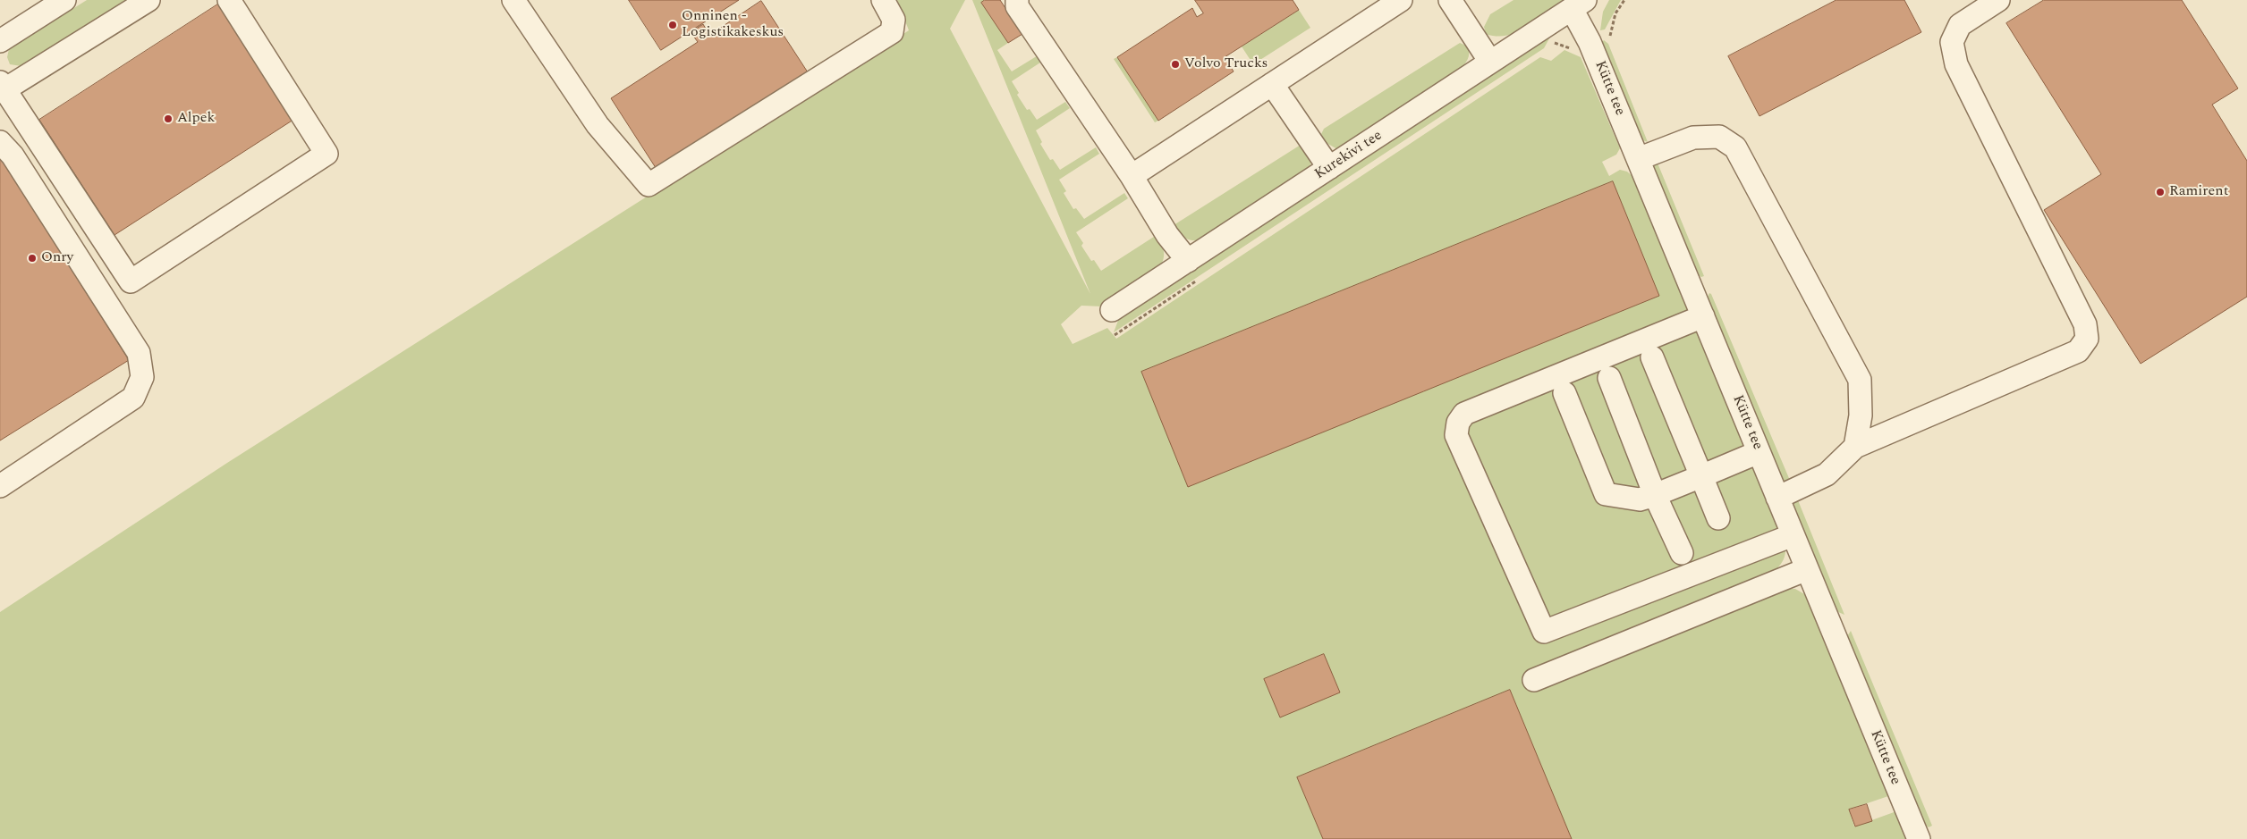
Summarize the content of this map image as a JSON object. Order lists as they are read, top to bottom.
{
  "streets": {
    "street": ["Kütte tee", "Kurekivi tee"]
  },
  "crossings": [
    ["Kütte tee", "Kurekivi tee"]
  ],
  "places": [
    "Onninen - Logistikakeskus",
    "Volvo Trucks",
    "Alpek",
    "Ramirent",
    "Onry"
  ]
}
